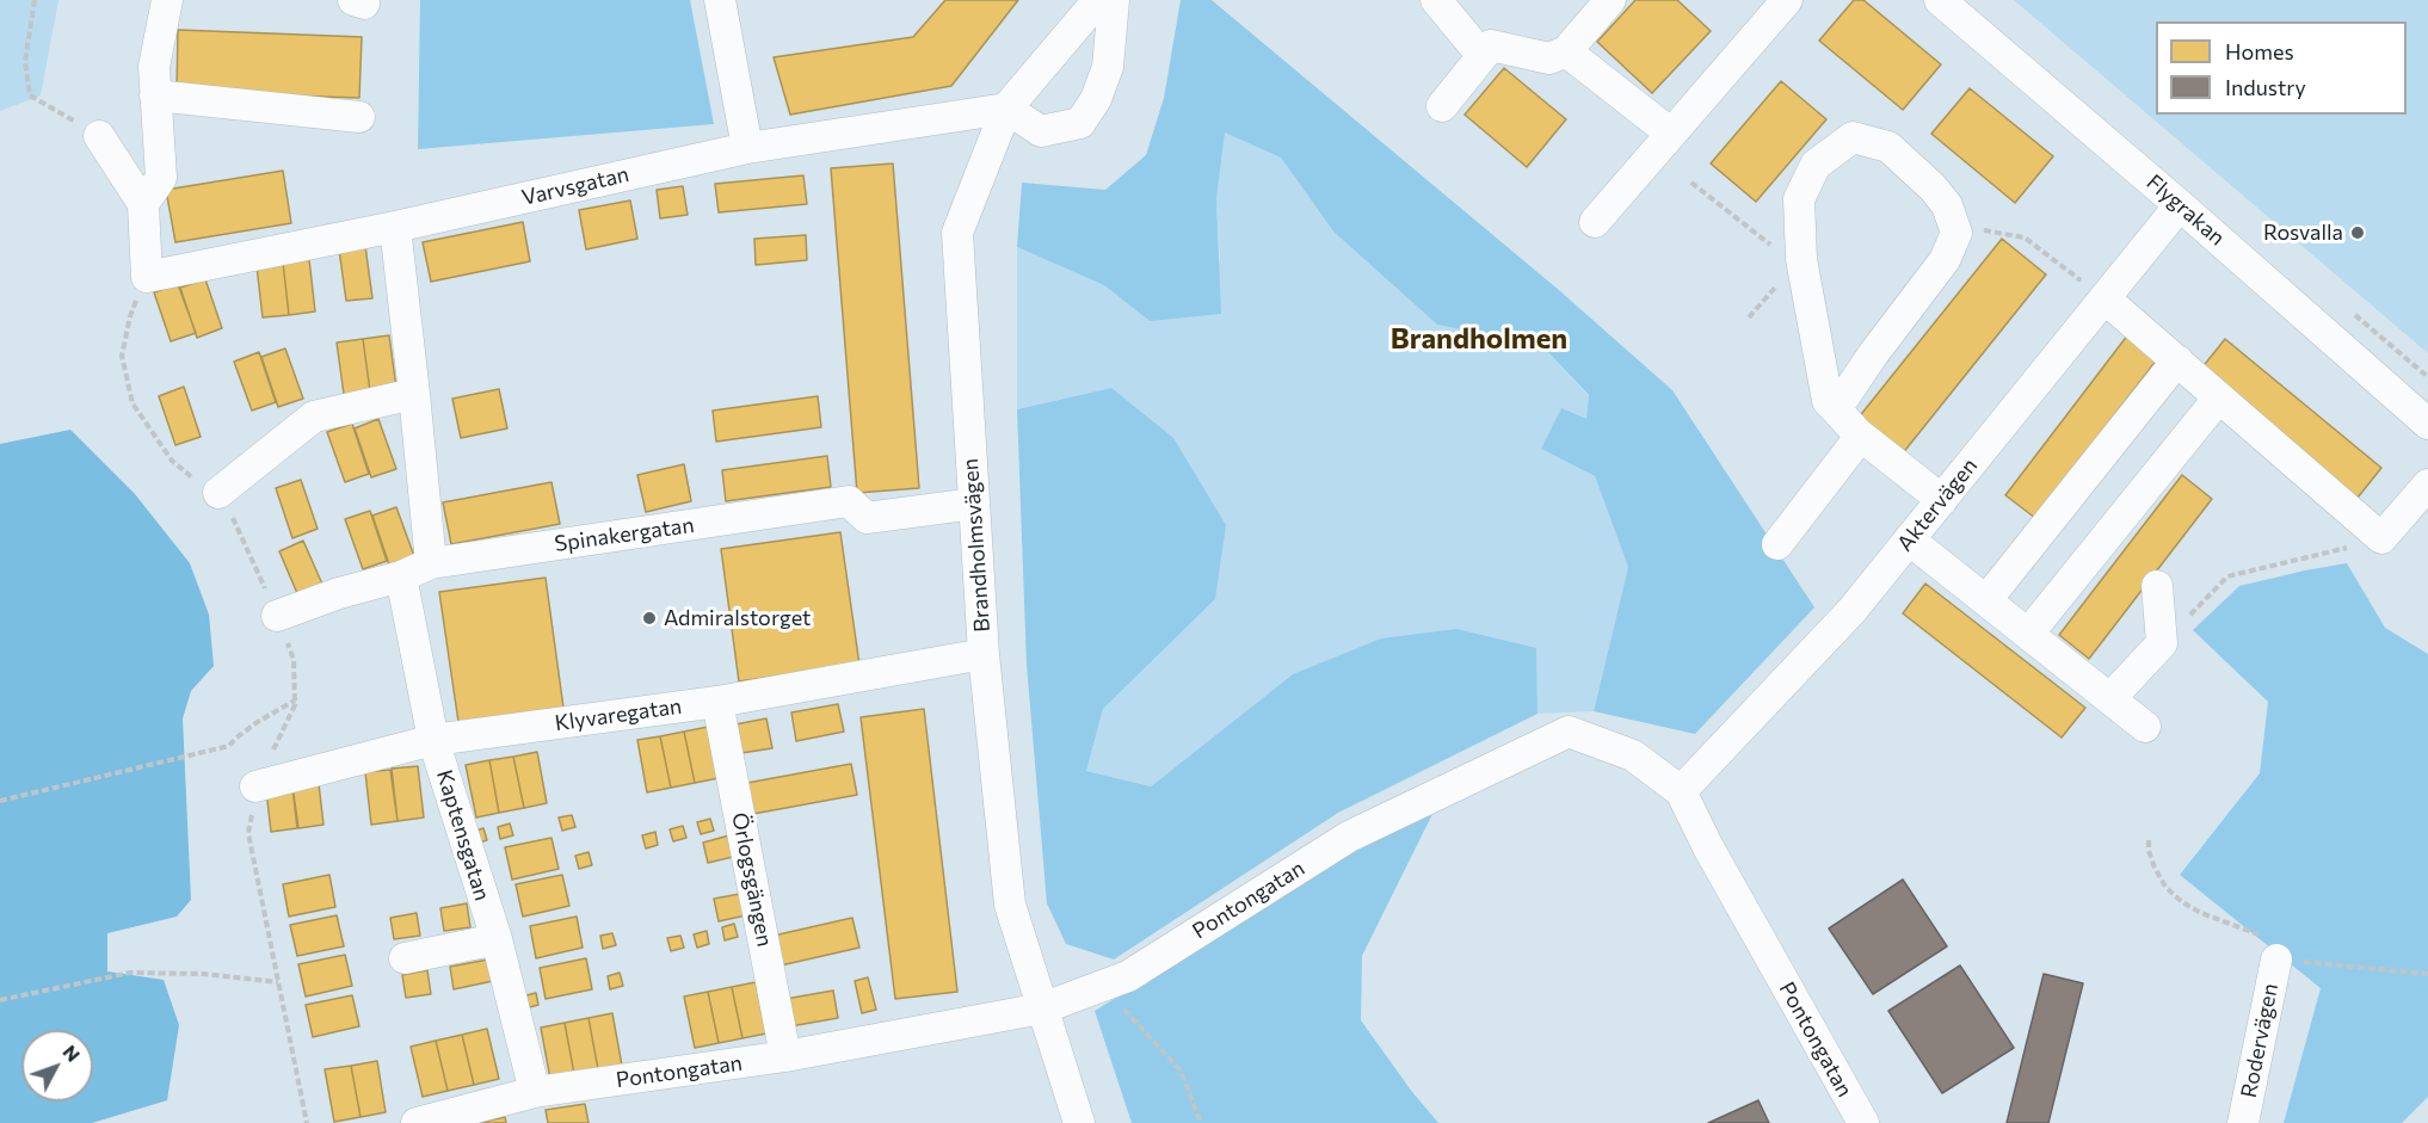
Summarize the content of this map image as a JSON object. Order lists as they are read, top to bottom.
{
  "streets": {
    "street": [
      "Varvsgatan",
      "Flygrakan",
      "Aktervägen",
      "Spinakergatan",
      "Brandholmsvägen",
      "Klyvaregatan",
      "Kaptensgatan",
      "Örlogsgängen",
      "Pontongatan",
      "Rodervägen"
    ]
  },
  "crossings": [
    ["Varvsgatan", "Brandholmsvägen"],
    ["Flygrakan", "Aktervägen"],
    ["Aktervägen", "Pontongatan"],
    ["Spinakergatan", "Brandholmsvägen"],
    ["Spinakergatan", "Kaptensgatan"],
    ["Brandholmsvägen", "Klyvaregatan"],
    ["Brandholmsvägen", "Pontongatan"],
    ["Klyvaregatan", "Kaptensgatan"],
    ["Klyvaregatan", "Örlogsgängen"],
    ["Kaptensgatan", "Pontongatan"],
    ["Örlogsgängen", "Pontongatan"]
  ],
  "districts": ["Brandholmen"],
  "places": ["Rosvalla", "Admiralstorget"],
  "legend": ["Homes", "Industry"],
  "north": "top right"
}
